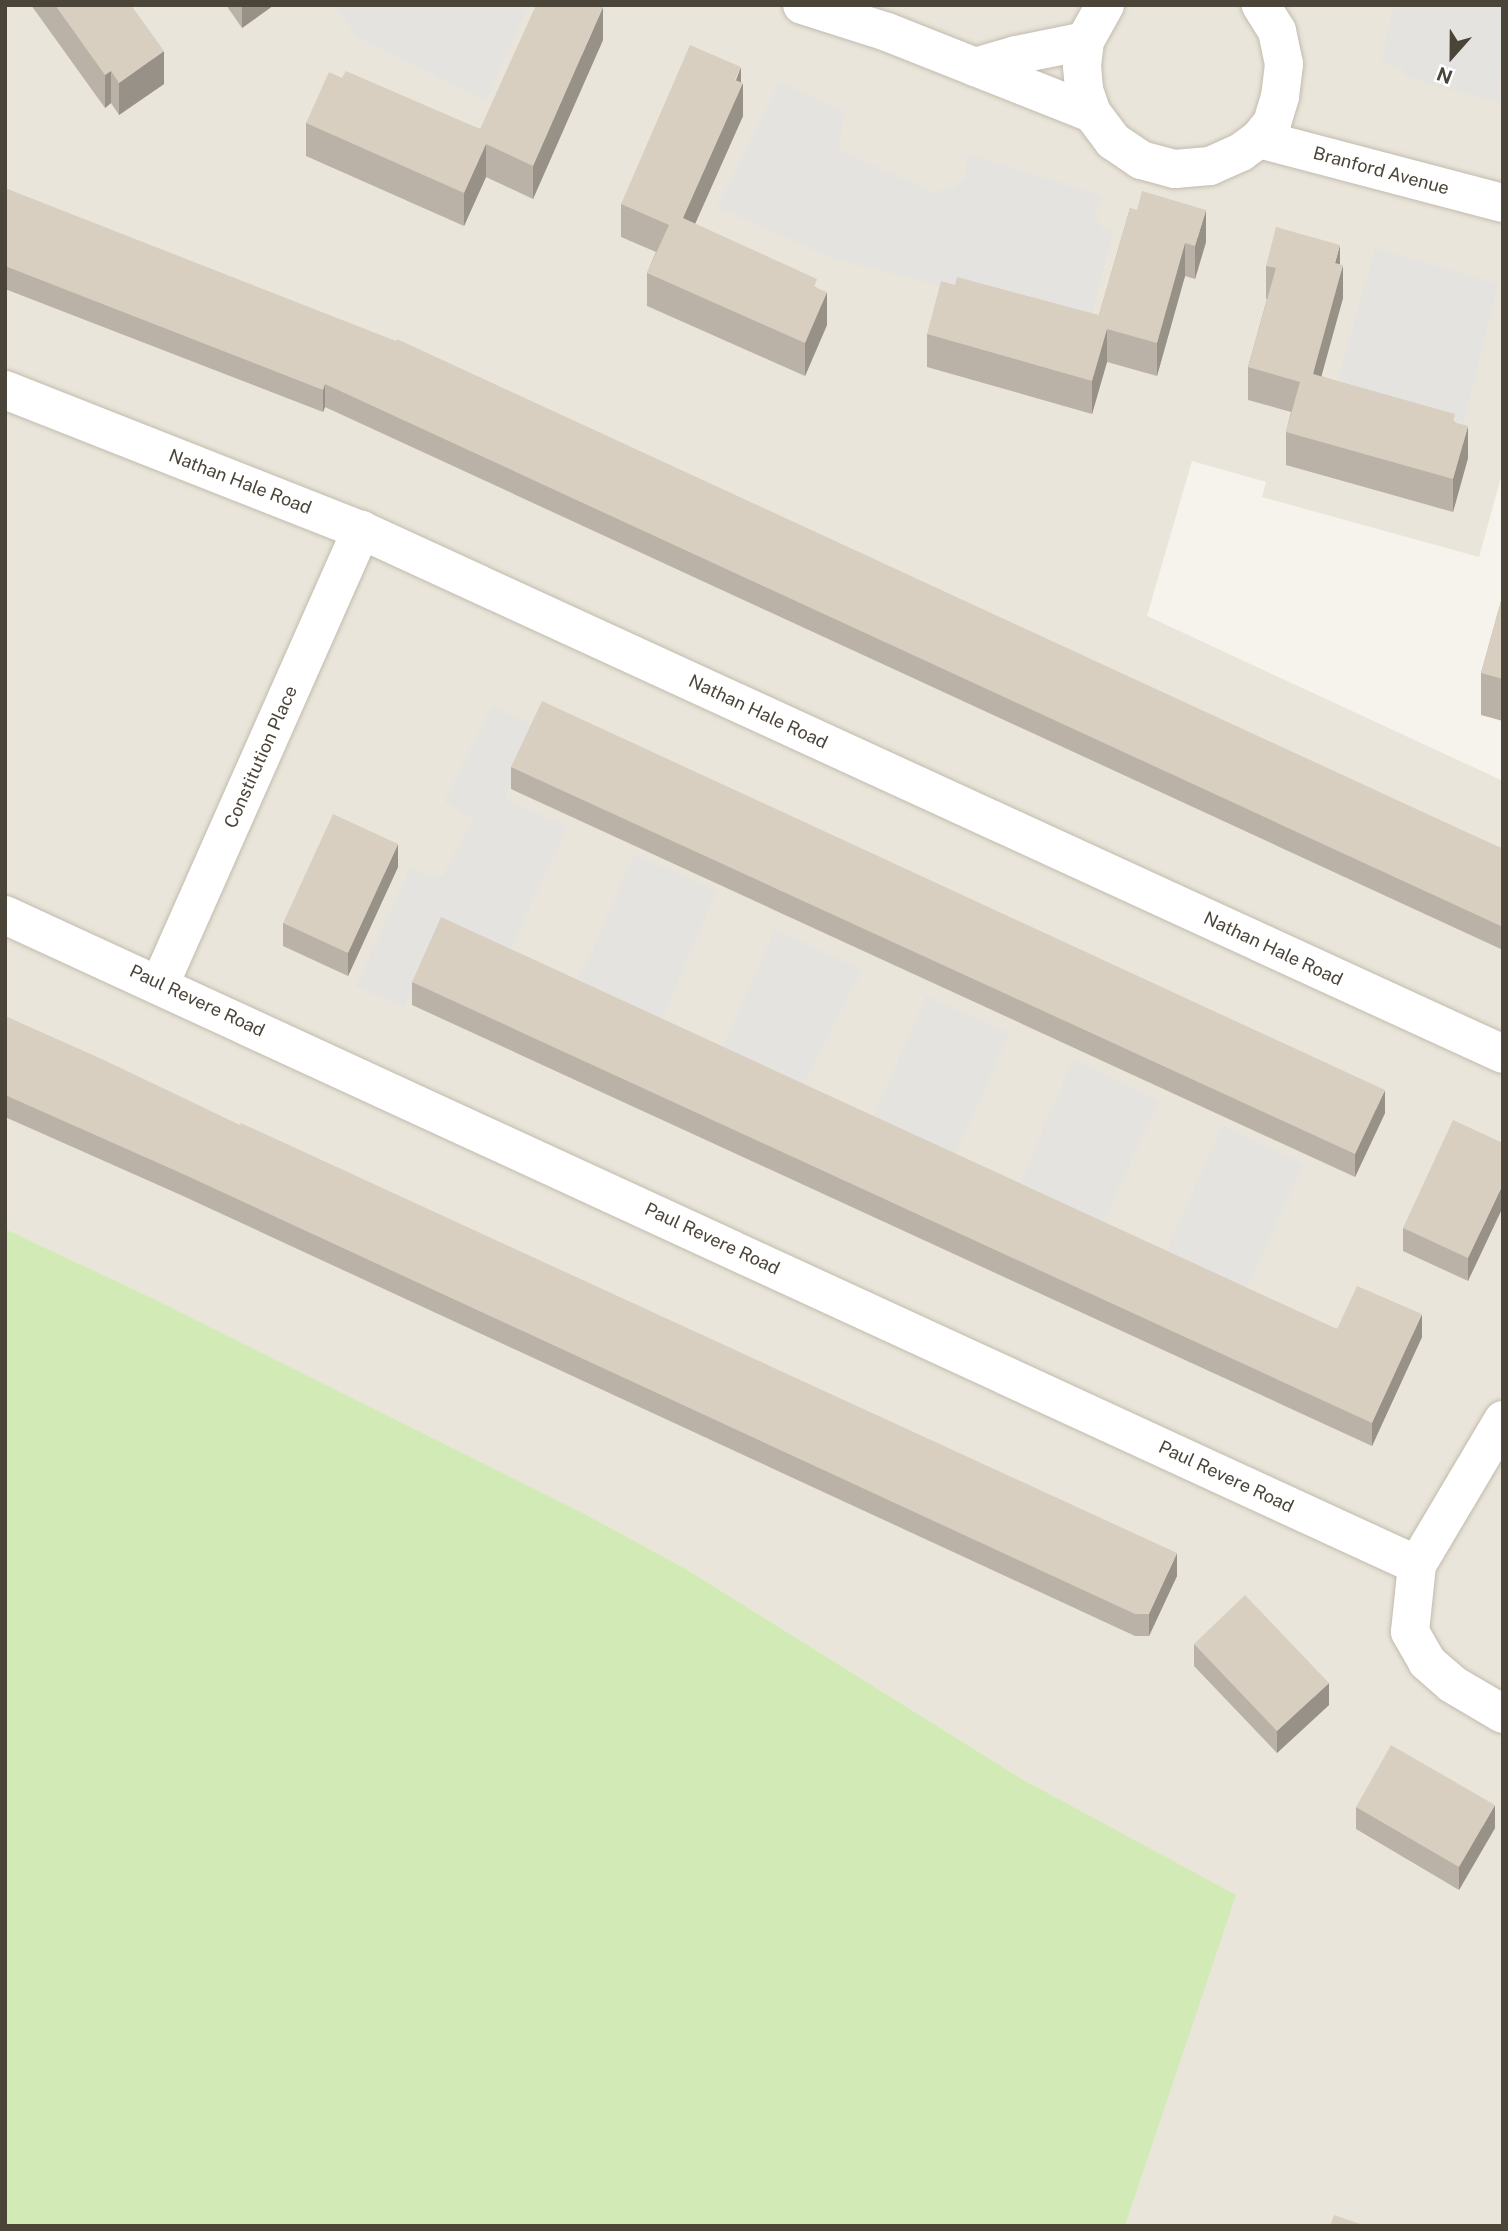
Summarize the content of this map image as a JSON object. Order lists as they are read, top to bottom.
{
  "streets": {
    "street": [
      "Branford Avenue",
      "Nathan Hale Road",
      "Constitution Place",
      "Paul Revere Road"
    ]
  },
  "crossings": [
    ["Nathan Hale Road", "Constitution Place"],
    ["Constitution Place", "Paul Revere Road"]
  ],
  "north": "bottom"
}
